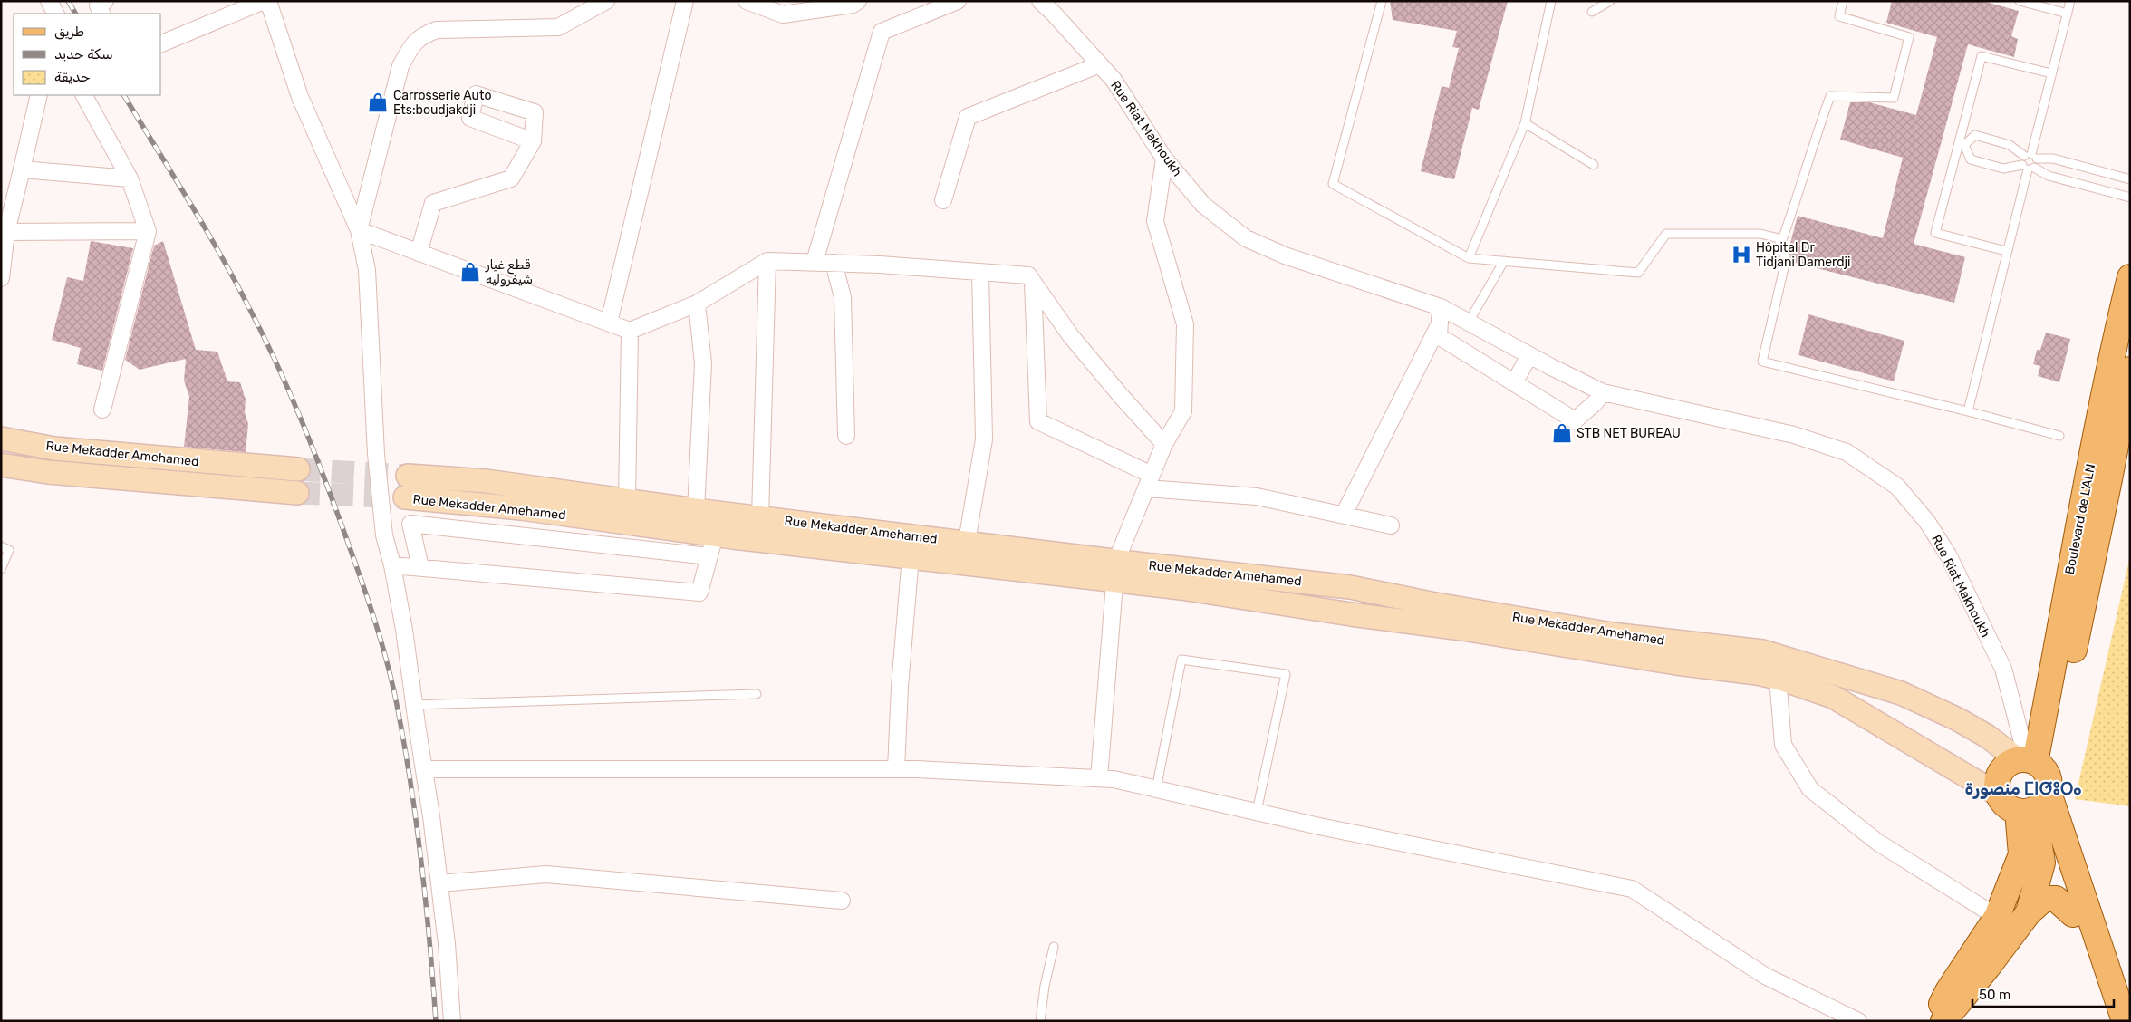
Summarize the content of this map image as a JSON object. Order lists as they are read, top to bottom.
{
  "streets": {
    "main road": ["Rue Mekadder Amehamed", "Boulevard de L'ALN"],
    "street": ["Rue Riat Makhoukh"]
  },
  "crossings": [
    ["Rue Riat Makhoukh", "Rue Mekadder Amehamed"],
    ["Rue Riat Makhoukh", "Boulevard de L'ALN"],
    ["Rue Mekadder Amehamed", "Boulevard de L'ALN"]
  ],
  "districts": ["منصورة ⵎⵏⵚⵓⵔⴰ"],
  "places": {
    "shop": ["Carrosserie Auto Ets:boudjakdji", "قطع غيار شيفروليه", "STB NET BUREAU"],
    "hospital": ["Hôpital Dr Tidjani Damerdji"]
  },
  "legend": ["طريق", "سكة حديد", "حديقة"],
  "scale_bar": "50 m"
}
